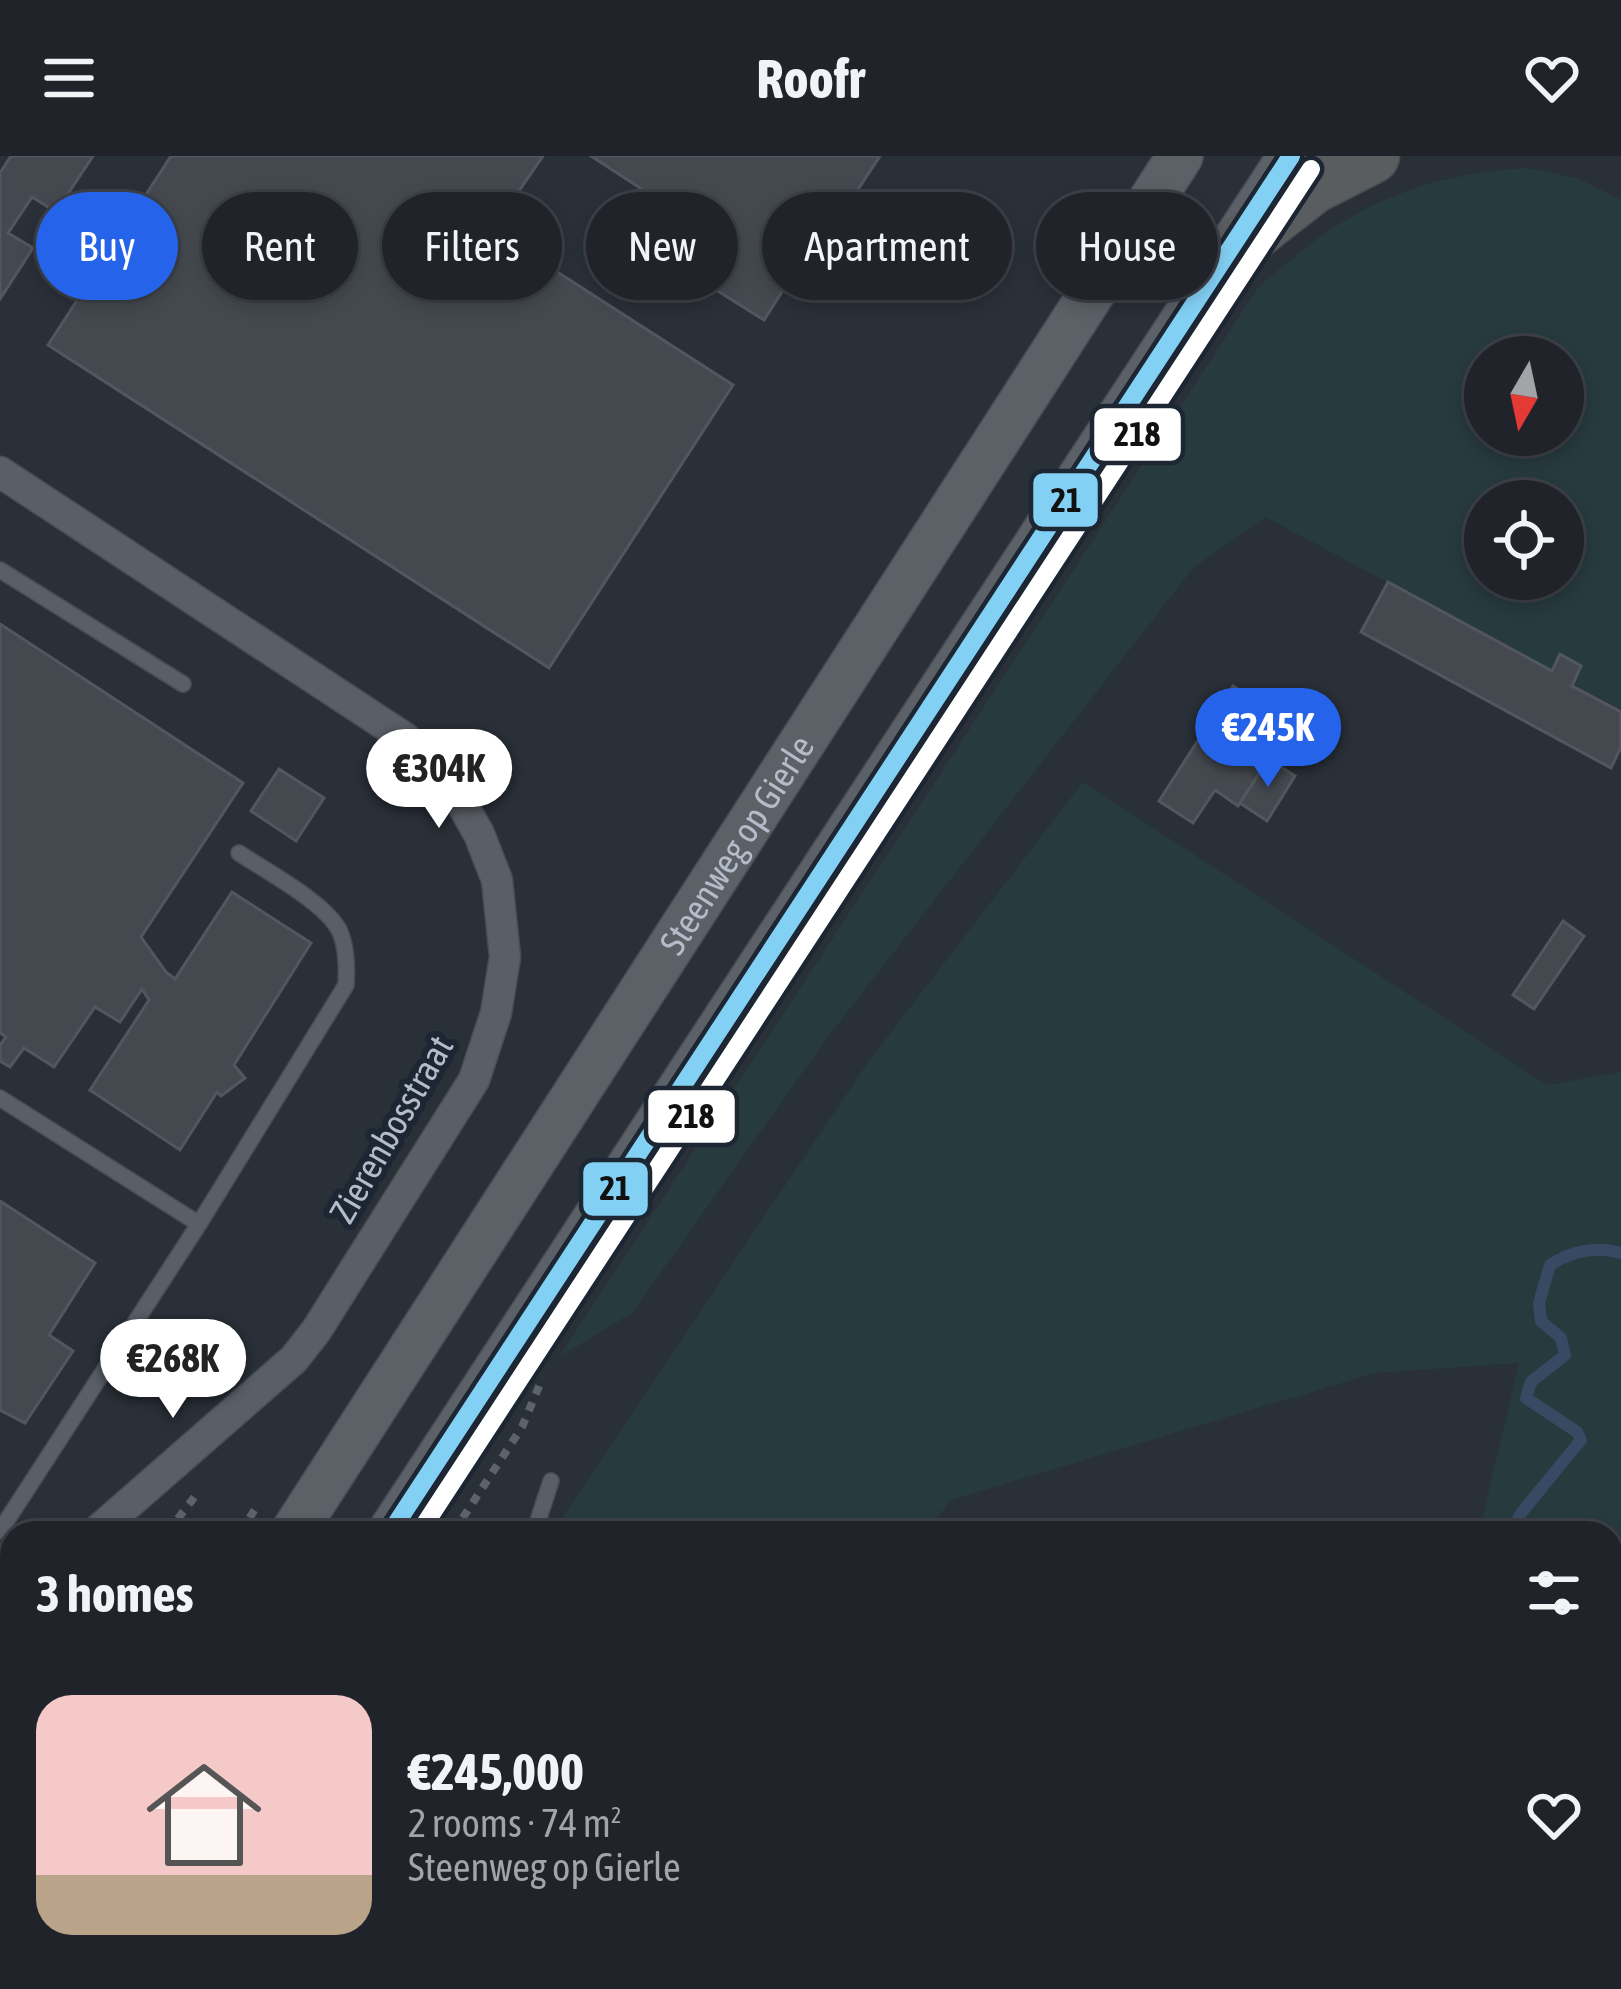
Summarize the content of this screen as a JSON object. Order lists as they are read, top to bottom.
{
  "streets": {
    "main road": ["Steenweg op Gierle"],
    "street": ["Zierenbosstraat"]
  },
  "lines": ["transit line 21", "transit line 218"],
  "north": "bottom",
  "page": {
    "header": "Roofr",
    "chip": [
      "Buy",
      "Rent",
      "Filters",
      "New",
      "Apartment",
      "House"
    ],
    "price": ["€245K", "€304K", "€268K"],
    "heading": "3 homes",
    "list": [
      {
        "name": "€245,000",
        "note": "2 rooms · 74 m² · Steenweg op Gierle"
      }
    ]
  }
}
